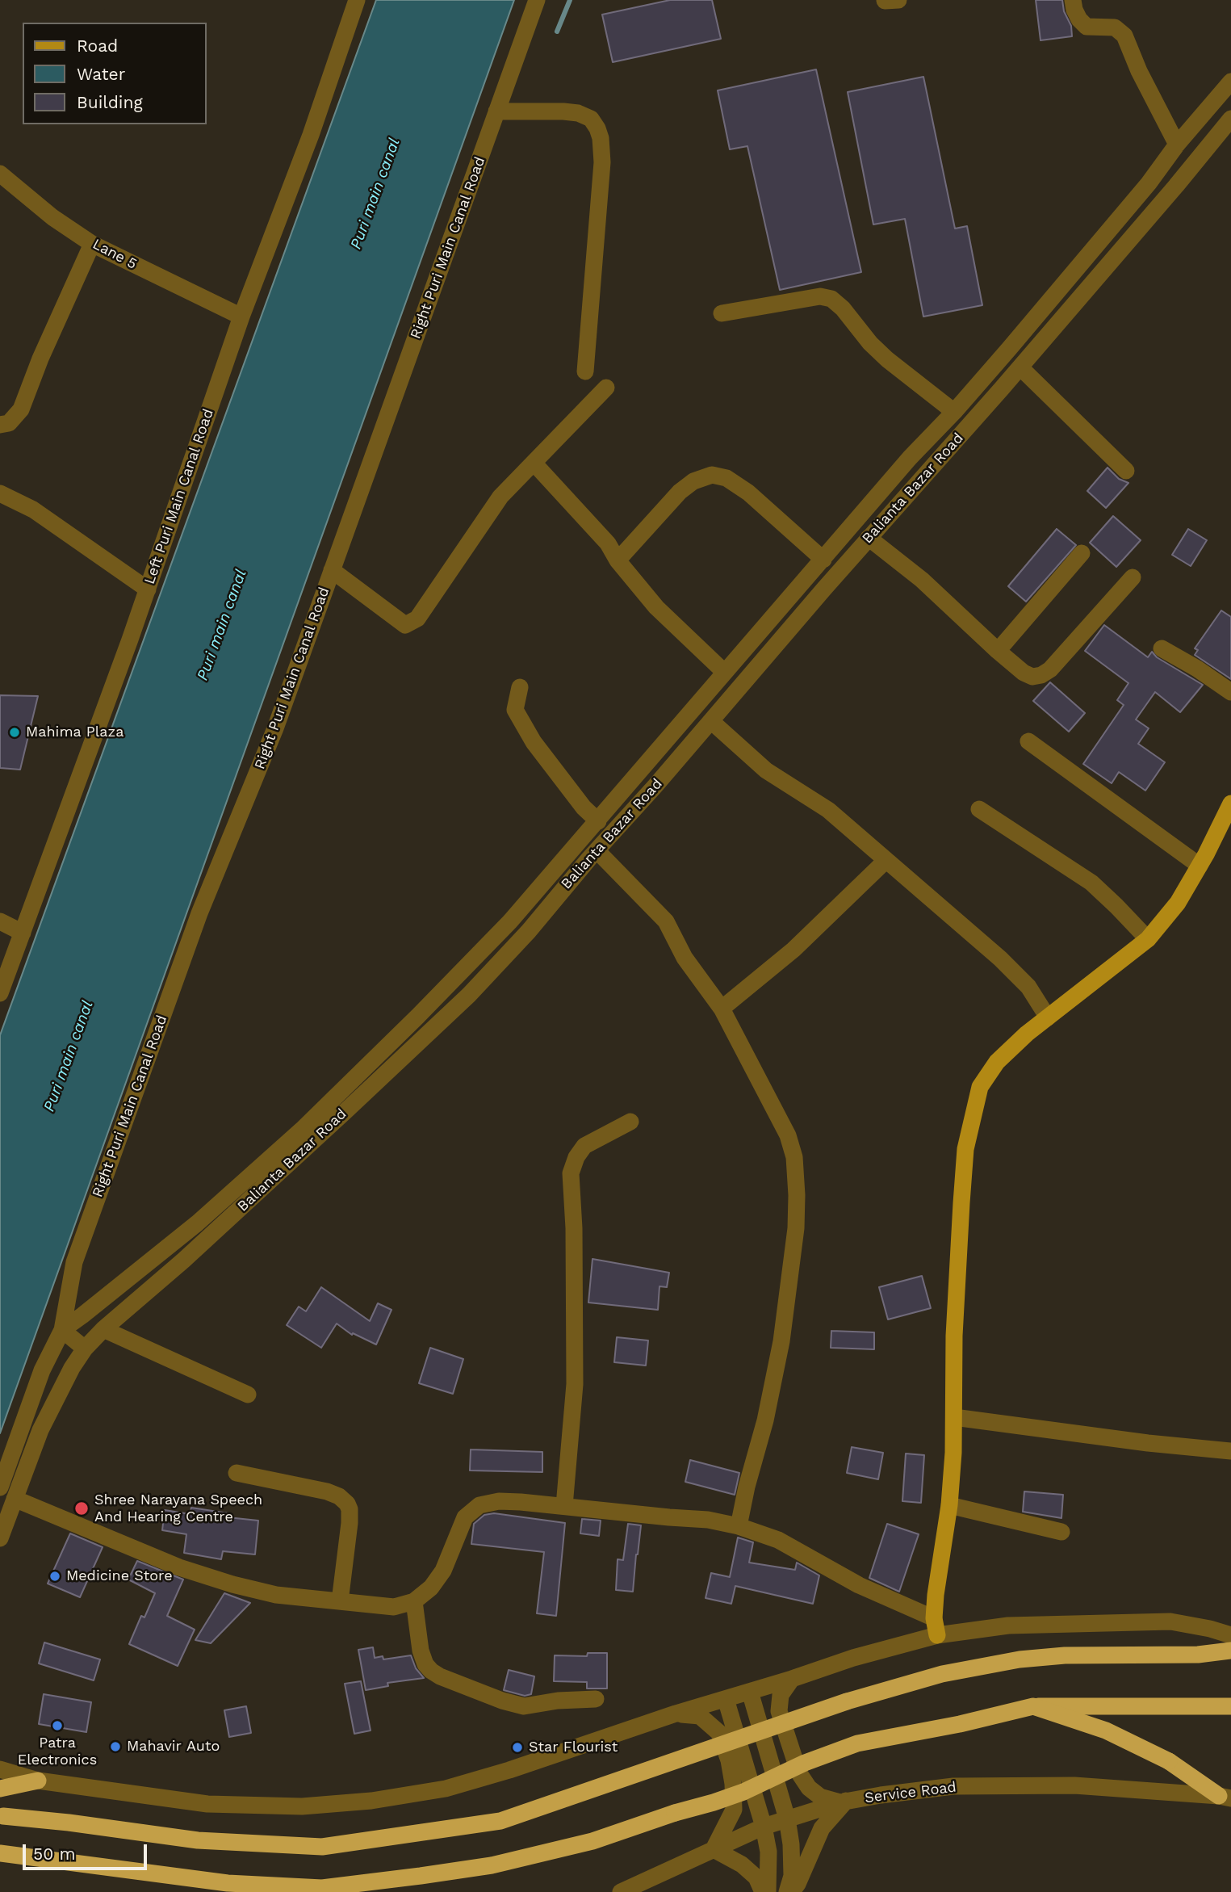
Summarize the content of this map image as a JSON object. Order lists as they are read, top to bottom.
{
  "streets": {
    "street": [
      "Right Puri Main Canal Road",
      "Lane 5",
      "Balianta Bazar Road",
      "Left Puri Main Canal Road",
      "Service Road"
    ]
  },
  "crossings": [
    ["Right Puri Main Canal Road", "Balianta Bazar Road"],
    ["Lane 5", "Left Puri Main Canal Road"]
  ],
  "water": ["Puri main canal"],
  "places": [
    "Mahima Plaza",
    "Shree Narayana Speech And Hearing Centre",
    "Medicine Store",
    "Patra Electronics",
    "Mahavir Auto",
    "Star Flourist"
  ],
  "legend": ["Road", "Water", "Building"],
  "scale_bar": "50 m"
}
